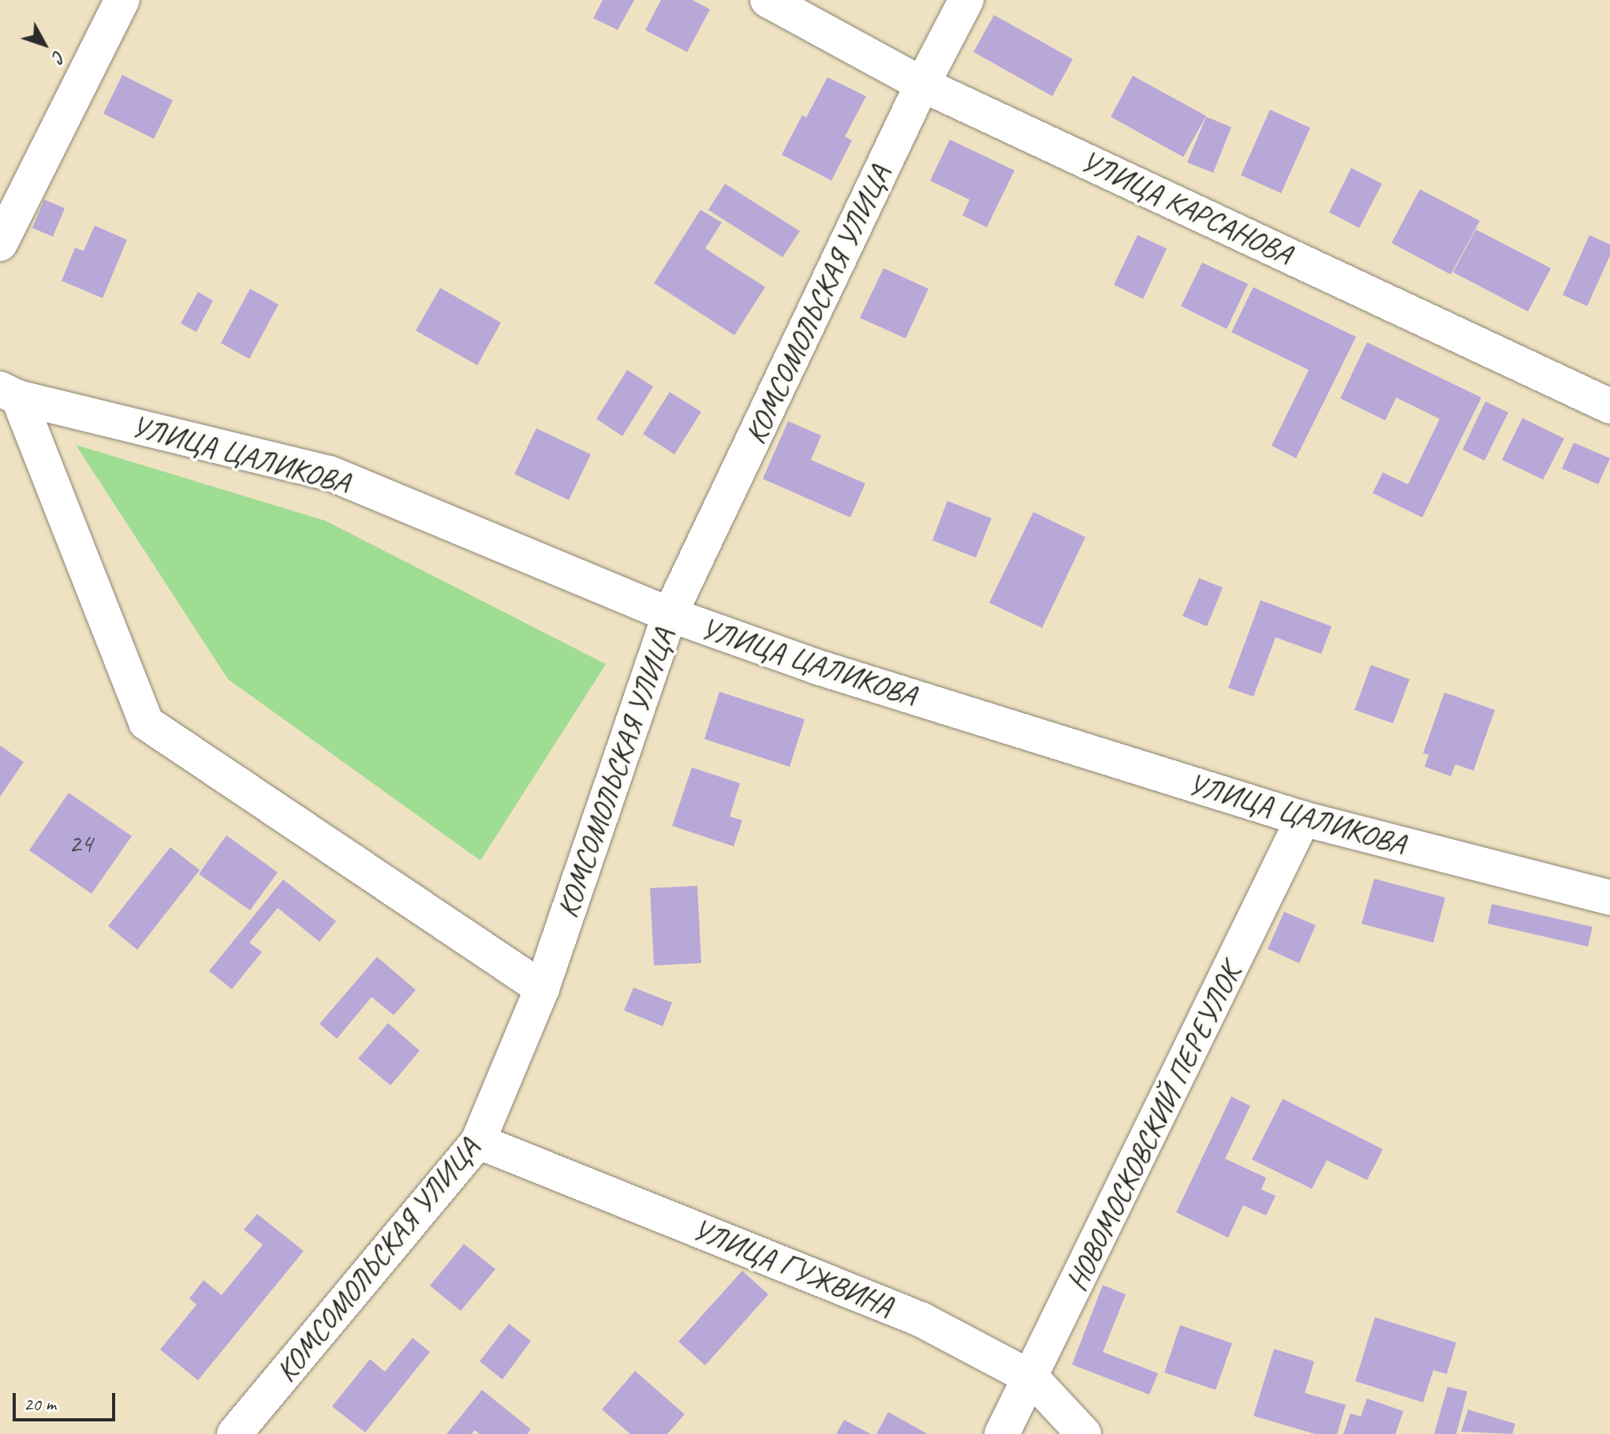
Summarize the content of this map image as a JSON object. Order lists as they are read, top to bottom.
{
  "streets": {
    "street": [
      "УЛИЦА КАРСАНОВА",
      "КОМСОМОЛЬСКАЯ УЛИЦА",
      "УЛИЦА ЦАЛИКОВА",
      "НОВОМОСКОВСКИЙ ПЕРЕУЛОК",
      "УЛИЦА ГУЖВИНА"
    ]
  },
  "crossings": [
    ["УЛИЦА КАРСАНОВА", "КОМСОМОЛЬСКАЯ УЛИЦА"],
    ["КОМСОМОЛЬСКАЯ УЛИЦА", "УЛИЦА ЦАЛИКОВА"],
    ["КОМСОМОЛЬСКАЯ УЛИЦА", "УЛИЦА ГУЖВИНА"],
    ["УЛИЦА ЦАЛИКОВА", "НОВОМОСКОВСКИЙ ПЕРЕУЛОК"],
    ["НОВОМОСКОВСКИЙ ПЕРЕУЛОК", "УЛИЦА ГУЖВИНА"]
  ],
  "house_numbers": ["24"],
  "scale_bar": "20 m",
  "north": "bottom right"
}
